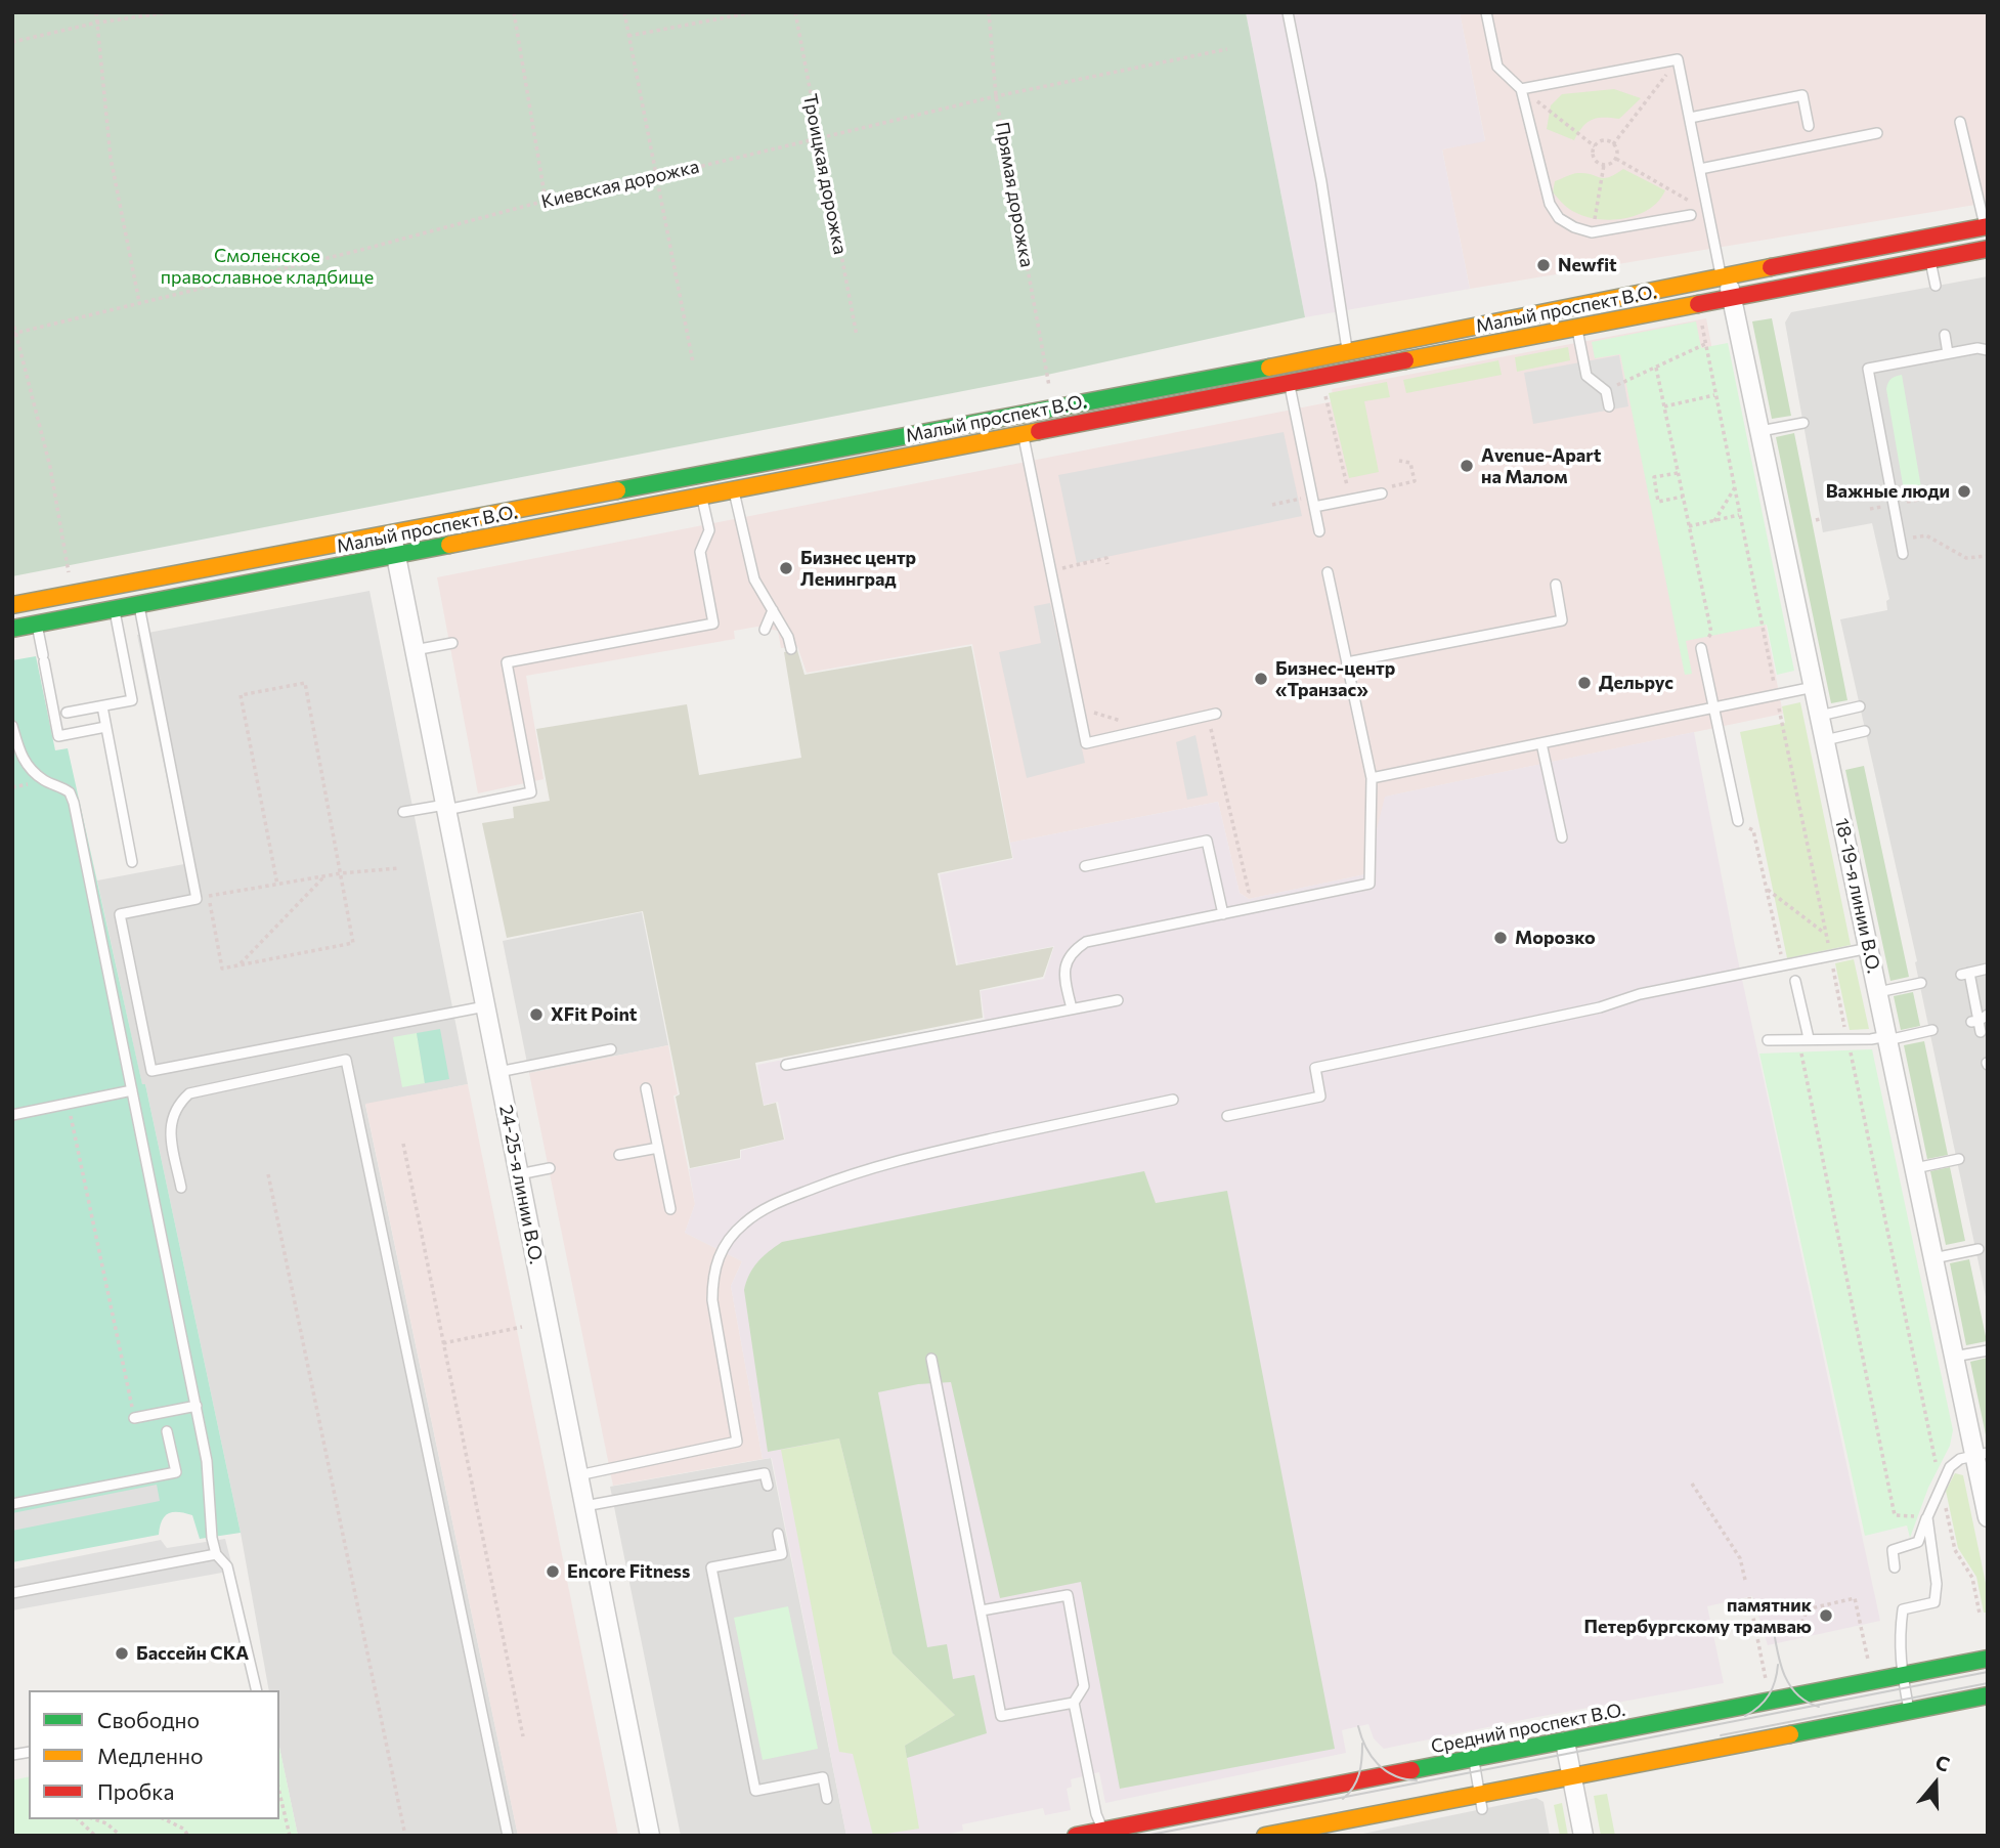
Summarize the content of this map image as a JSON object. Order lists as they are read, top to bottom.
{
  "streets": {
    "main road": ["Малый проспект В.О.", "Средний проспект В.О."],
    "street": ["18-19-я линии В.О.", "24-25-я линии В.О."],
    "path": ["Троицкая дорожка", "Киевская дорожка", "Прямая дорожка"]
  },
  "crossings": [
    ["Троицкая дорожка", "Киевская дорожка"],
    ["Киевская дорожка", "Прямая дорожка"],
    ["Малый проспект В.О.", "18-19-я линии В.О."],
    ["Малый проспект В.О.", "24-25-я линии В.О."]
  ],
  "parks": ["Смоленское православное кладбище"],
  "places": [
    "Newfit",
    "Аvenue-Apart на Малом",
    "Важные люди",
    "Бизнес центр Ленинград",
    "Бизнес-центр «Транзас»",
    "Дельрус",
    "Морозко",
    "XFit Point",
    "Encore Fitness",
    "памятник Петербургскому трамваю",
    "Бассейн СКА"
  ],
  "legend": ["Свободно", "Медленно", "Пробка"],
  "north": "top"
}
